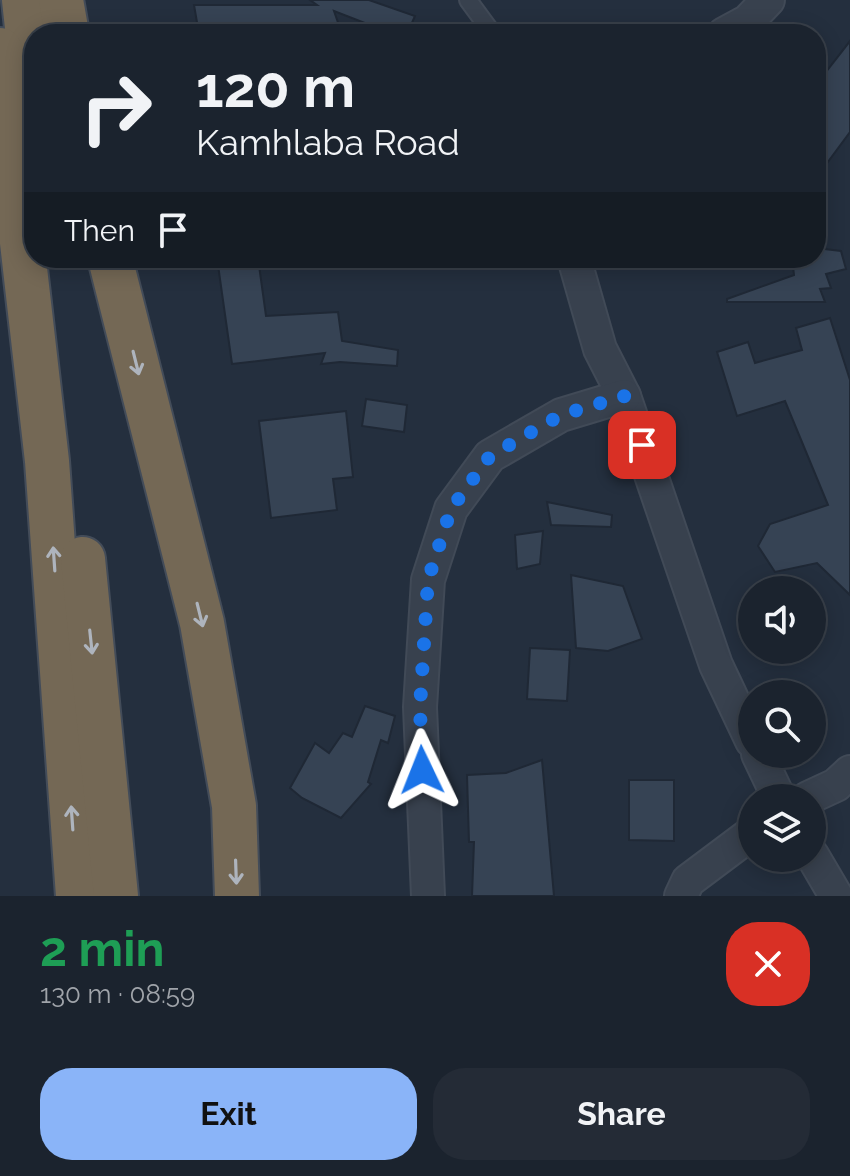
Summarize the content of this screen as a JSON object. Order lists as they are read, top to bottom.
{
  "page": {
    "turn": ["120 m", "Kamhlaba Road"],
    "then": "Then",
    "heading": ["2 min", "130 m · 08:59"],
    "buttons": ["Exit", "Share"]
  }
}
